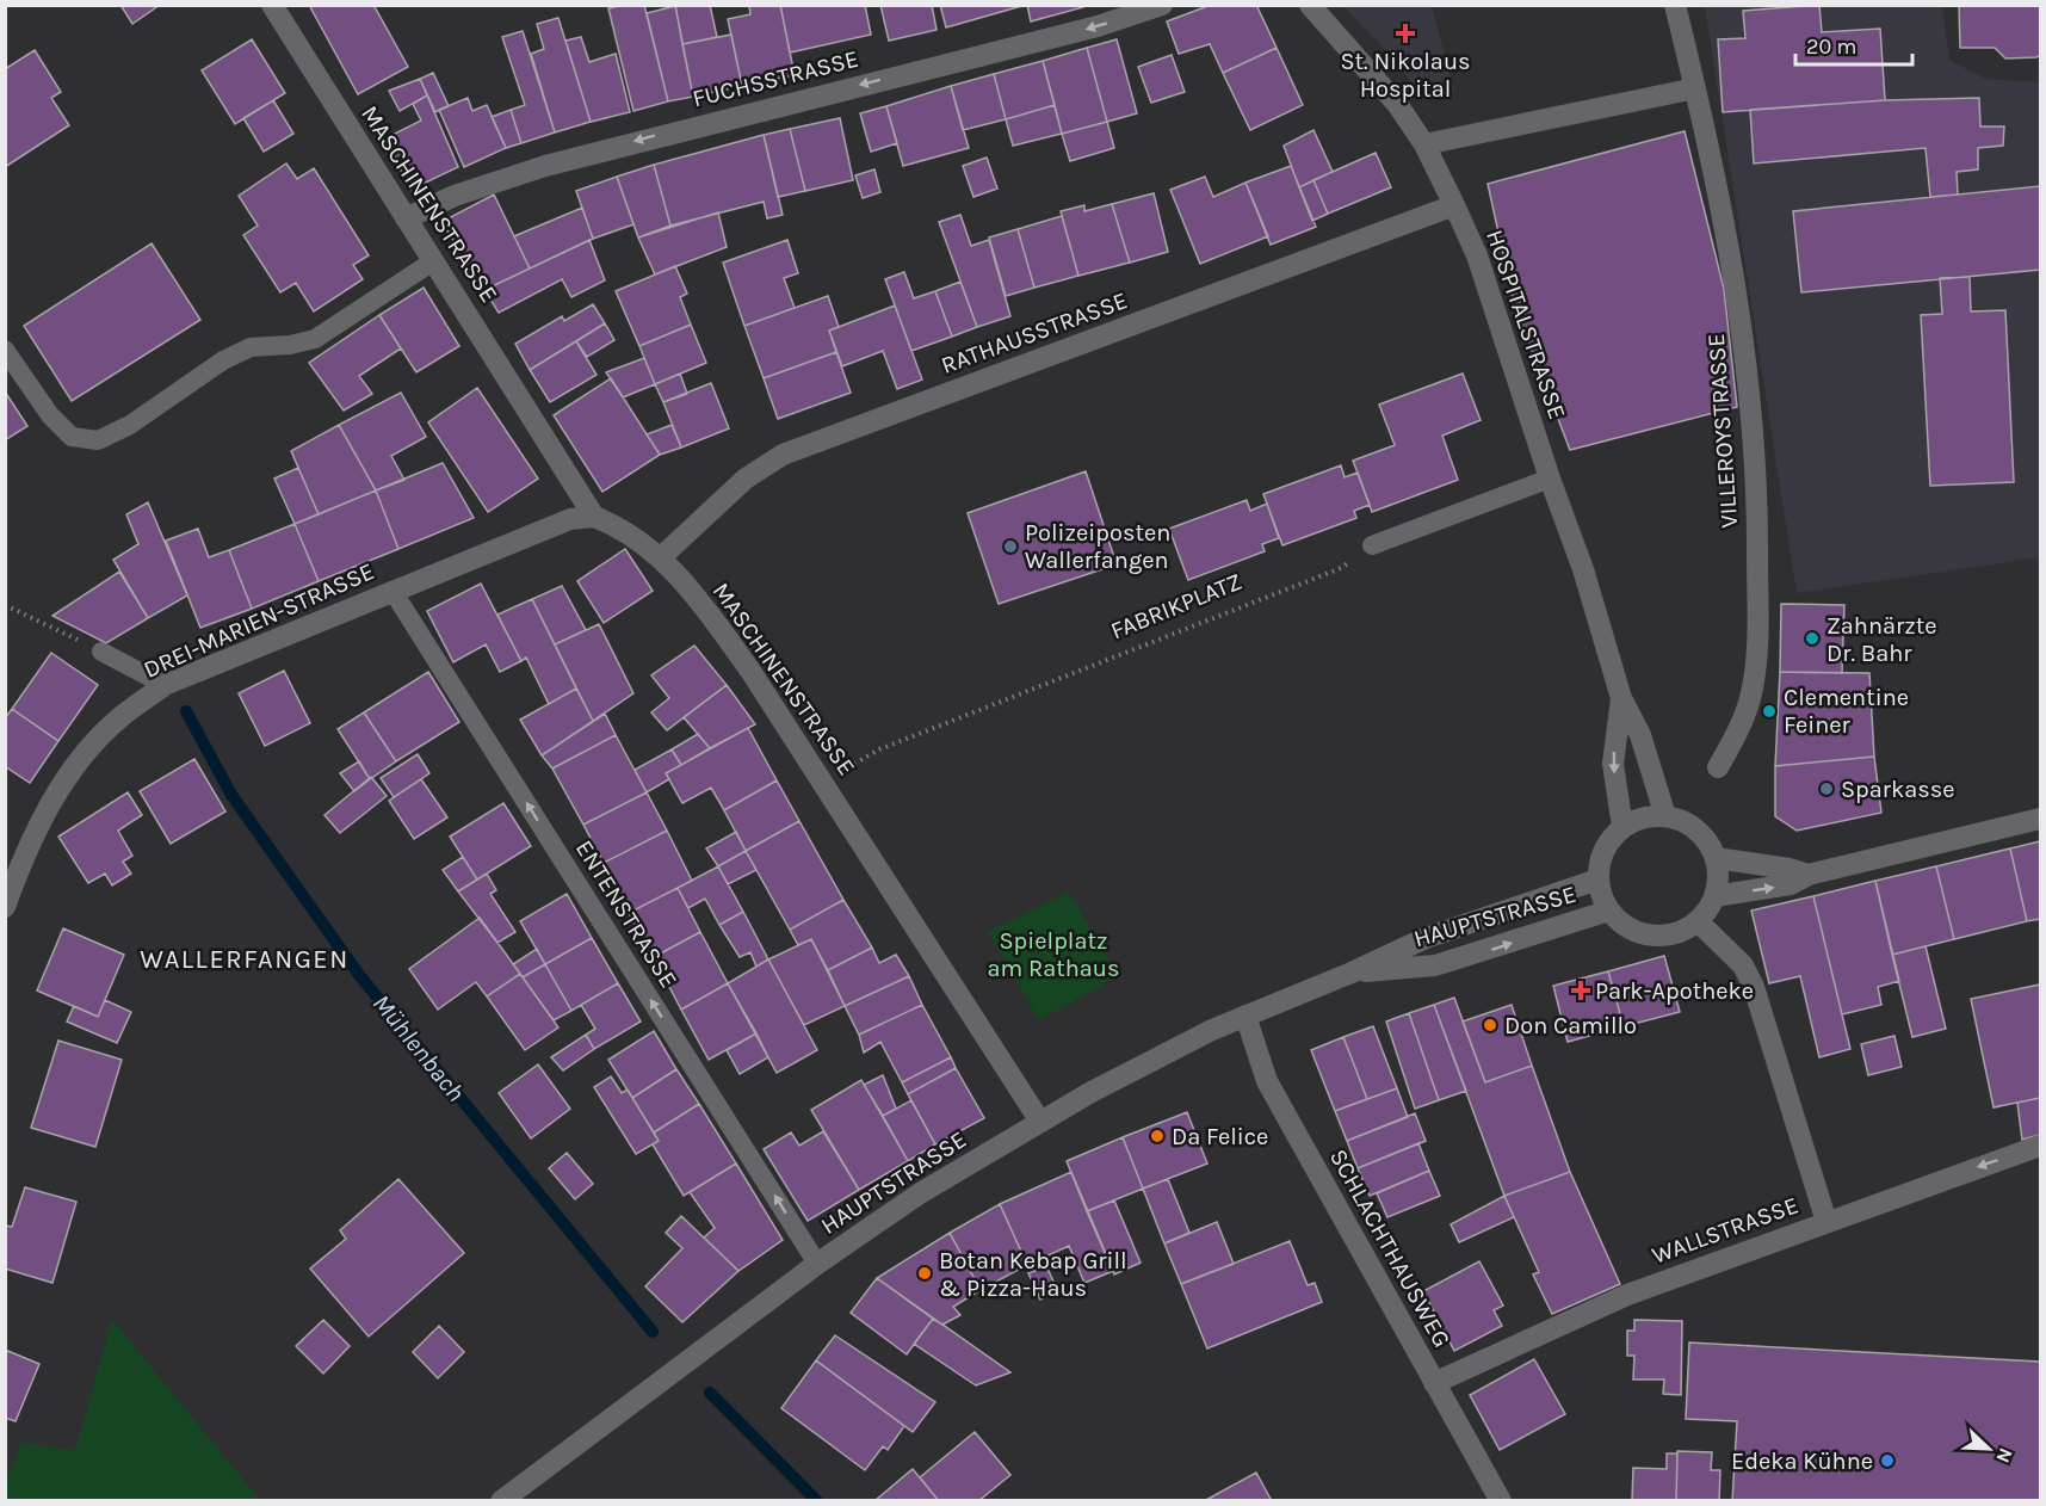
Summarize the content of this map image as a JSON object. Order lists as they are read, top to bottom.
{
  "streets": {
    "street": [
      "FUCHSSTRASSE",
      "MASCHINENSTRASSE",
      "HOSPITALSTRASSE",
      "RATHAUSSTRASSE",
      "VILLEROYSTRASSE",
      "DREI-MARIEN-STRASSE",
      "HAUPTSTRASSE",
      "WALLSTRASSE",
      "SCHLACHTHAUSWEG"
    ],
    "lane": ["ENTENSTRASSE"],
    "path": ["FABRIKPLATZ"]
  },
  "crossings": [
    ["FUCHSSTRASSE", "MASCHINENSTRASSE"],
    ["MASCHINENSTRASSE", "RATHAUSSTRASSE"],
    ["MASCHINENSTRASSE", "FABRIKPLATZ"],
    ["MASCHINENSTRASSE", "DREI-MARIEN-STRASSE"],
    ["MASCHINENSTRASSE", "HAUPTSTRASSE"],
    ["HOSPITALSTRASSE", "RATHAUSSTRASSE"],
    ["HOSPITALSTRASSE", "HAUPTSTRASSE"],
    ["DREI-MARIEN-STRASSE", "ENTENSTRASSE"],
    ["ENTENSTRASSE", "HAUPTSTRASSE"],
    ["HAUPTSTRASSE", "SCHLACHTHAUSWEG"],
    ["WALLSTRASSE", "SCHLACHTHAUSWEG"]
  ],
  "one_way": ["FUCHSSTRASSE", "ENTENSTRASSE"],
  "districts": ["WALLERFANGEN"],
  "water": ["Mühlenbach"],
  "parks": ["Spielplatz am Rathaus"],
  "places": {
    "health": ["St. Nikolaus Hospital", "Park-Apotheke"],
    "other": [
      "Polizeiposten Wallerfangen",
      "Zahnärzte Dr. Bahr",
      "Clementine Feiner",
      "Sparkasse",
      "Don Camillo",
      "Da Felice",
      "Botan Kebap Grill & Pizza-Haus",
      "Edeka Kühne"
    ]
  },
  "scale_bar": "20 m",
  "north": "bottom right"
}
